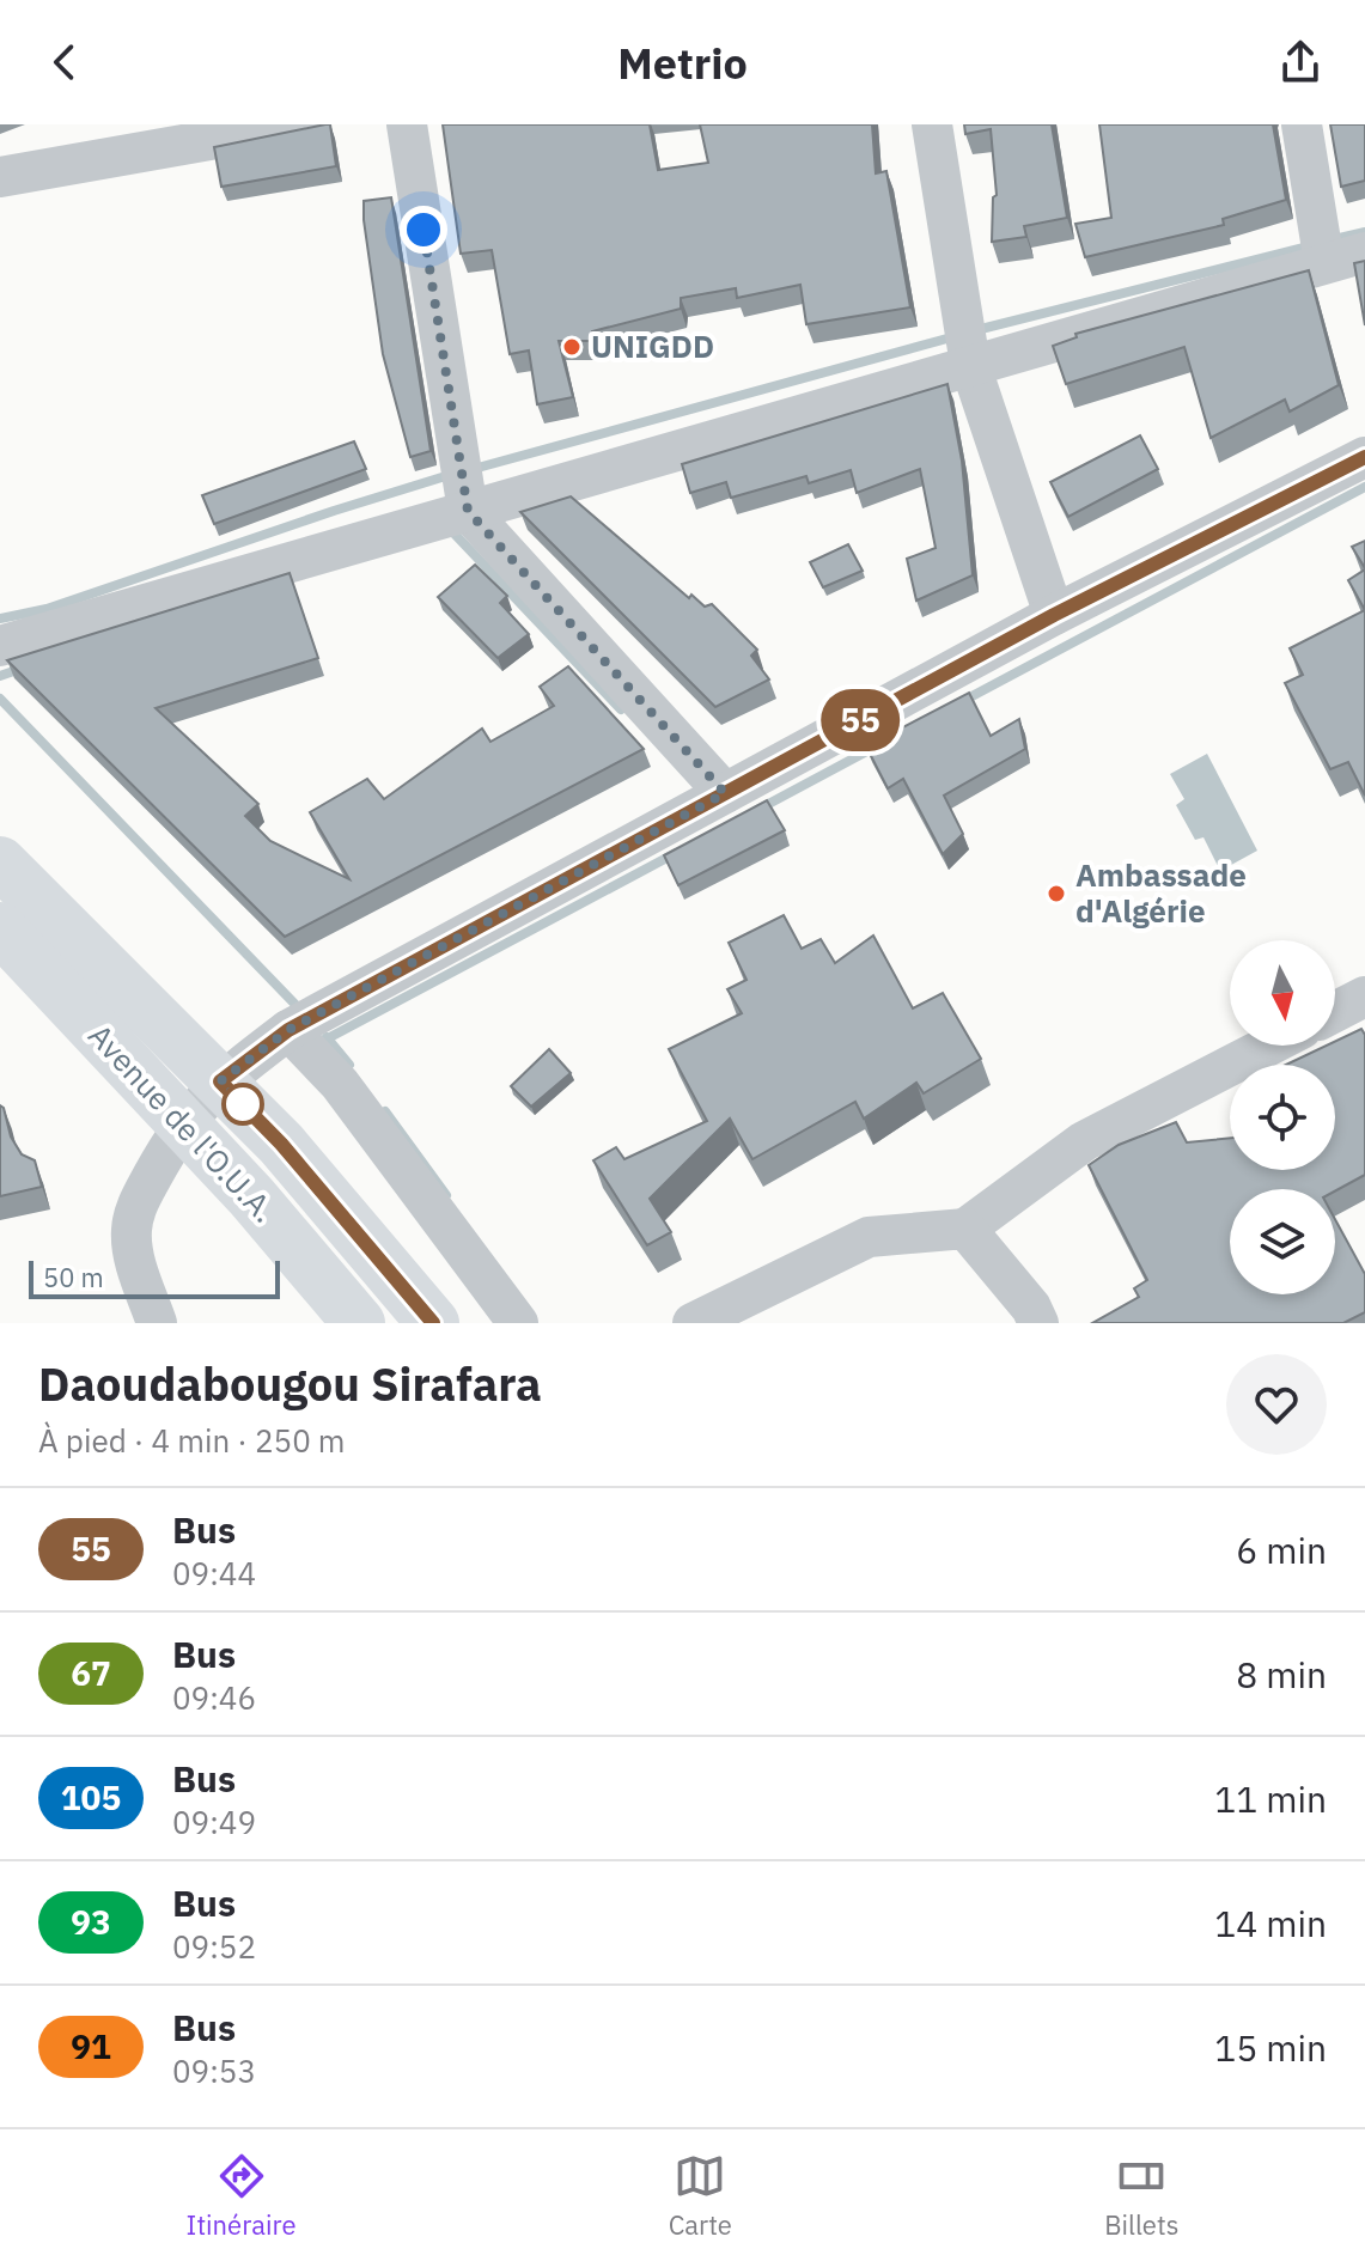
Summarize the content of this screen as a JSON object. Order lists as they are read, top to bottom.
{
  "streets": {
    "highway": ["Avenue de l'O.U.A."]
  },
  "places": ["UNIGDD", "Ambassade d'Algérie"],
  "lines": ["bus line 55"],
  "scale_bar": "50 m",
  "north": "bottom",
  "page": {
    "header": "Metrio",
    "on_map": "55",
    "scale": "50 m",
    "heading": ["Daoudabougou Sirafara", "À pied · 4 min · 250 m"],
    "list": [
      {
        "mark": "55",
        "name": "Bus",
        "note": "09:44",
        "value": "6 min"
      },
      {
        "mark": "67",
        "name": "Bus",
        "note": "09:46",
        "value": "8 min"
      },
      {
        "mark": "105",
        "name": "Bus",
        "note": "09:49",
        "value": "11 min"
      },
      {
        "mark": "93",
        "name": "Bus",
        "note": "09:52",
        "value": "14 min"
      },
      {
        "mark": "91",
        "name": "Bus",
        "note": "09:53",
        "value": "15 min"
      }
    ],
    "tabs": ["Itinéraire", "Carte", "Billets"]
  }
}
